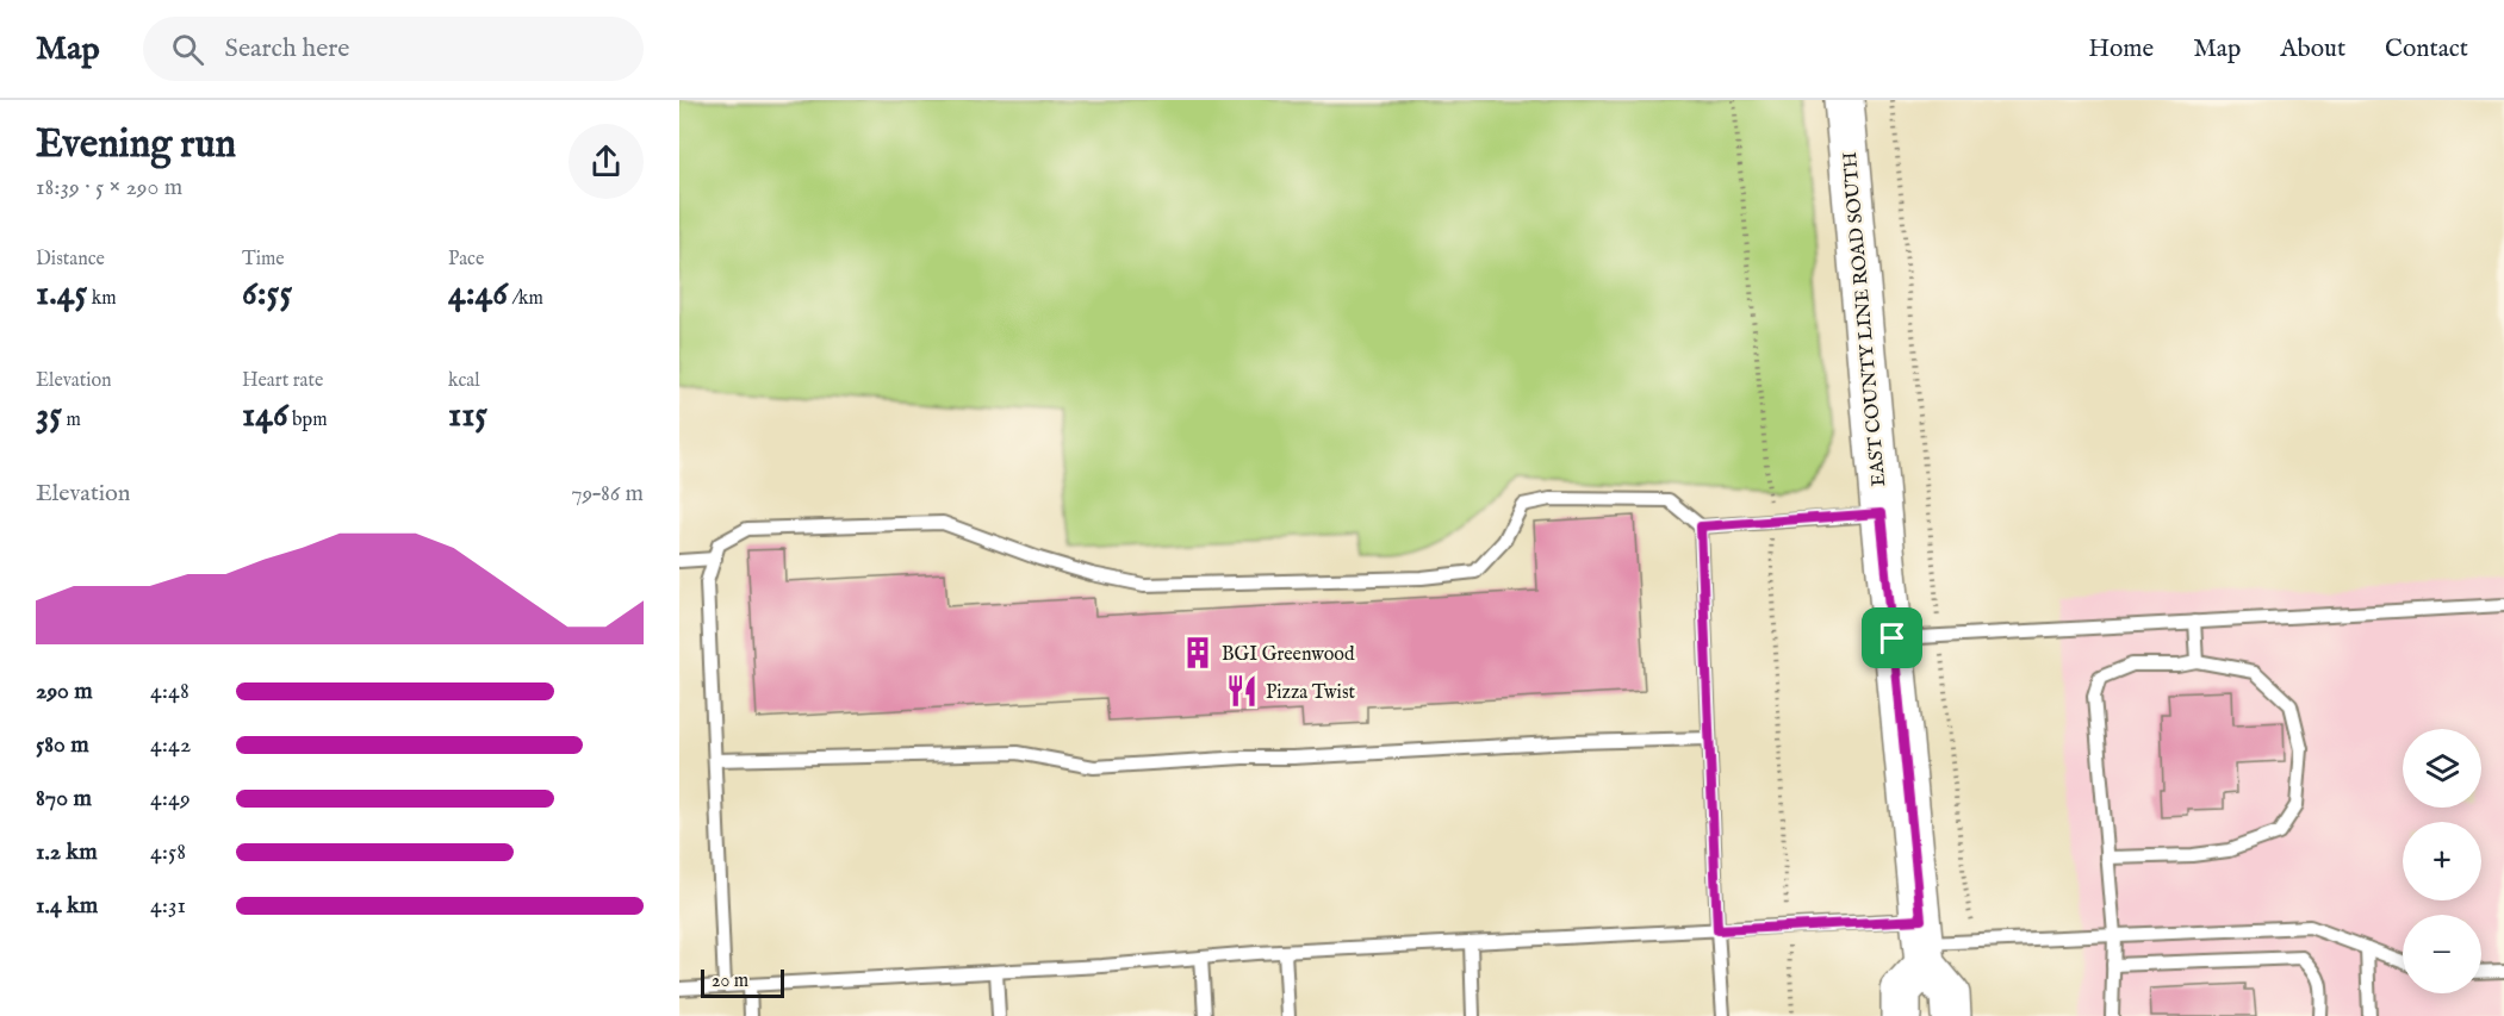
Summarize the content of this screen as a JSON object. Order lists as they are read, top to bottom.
{
  "streets": {
    "main road": ["EAST COUNTY LINE ROAD SOUTH"]
  },
  "places": {
    "building": ["BGI Greenwood"],
    "restaurant": ["Pizza Twist"]
  },
  "scale_bar": "20 m",
  "page": {
    "header": "Map",
    "search": "Search here",
    "nav": [
      "Home",
      "Map",
      "About",
      "Contact"
    ],
    "heading": ["Evening run", "18:39 · 5 × 290 m"],
    "stats": [
      ["Distance", "1.45 km"],
      ["Time", "6:55"],
      ["Pace", "4:46 /km"],
      ["Elevation", "35 m"],
      ["Heart rate", "146 bpm"],
      ["kcal", "115"]
    ],
    "chart": ["Elevation", "79–86 m"],
    "list": [
      {
        "name": "290 m",
        "note": "4:48"
      },
      {
        "name": "580 m",
        "note": "4:42"
      },
      {
        "name": "870 m",
        "note": "4:49"
      },
      {
        "name": "1.2 km",
        "note": "4:58"
      },
      {
        "name": "1.4 km",
        "note": "4:31"
      }
    ],
    "map_buttons": ["+", "−"],
    "scale": "20 m"
  }
}
